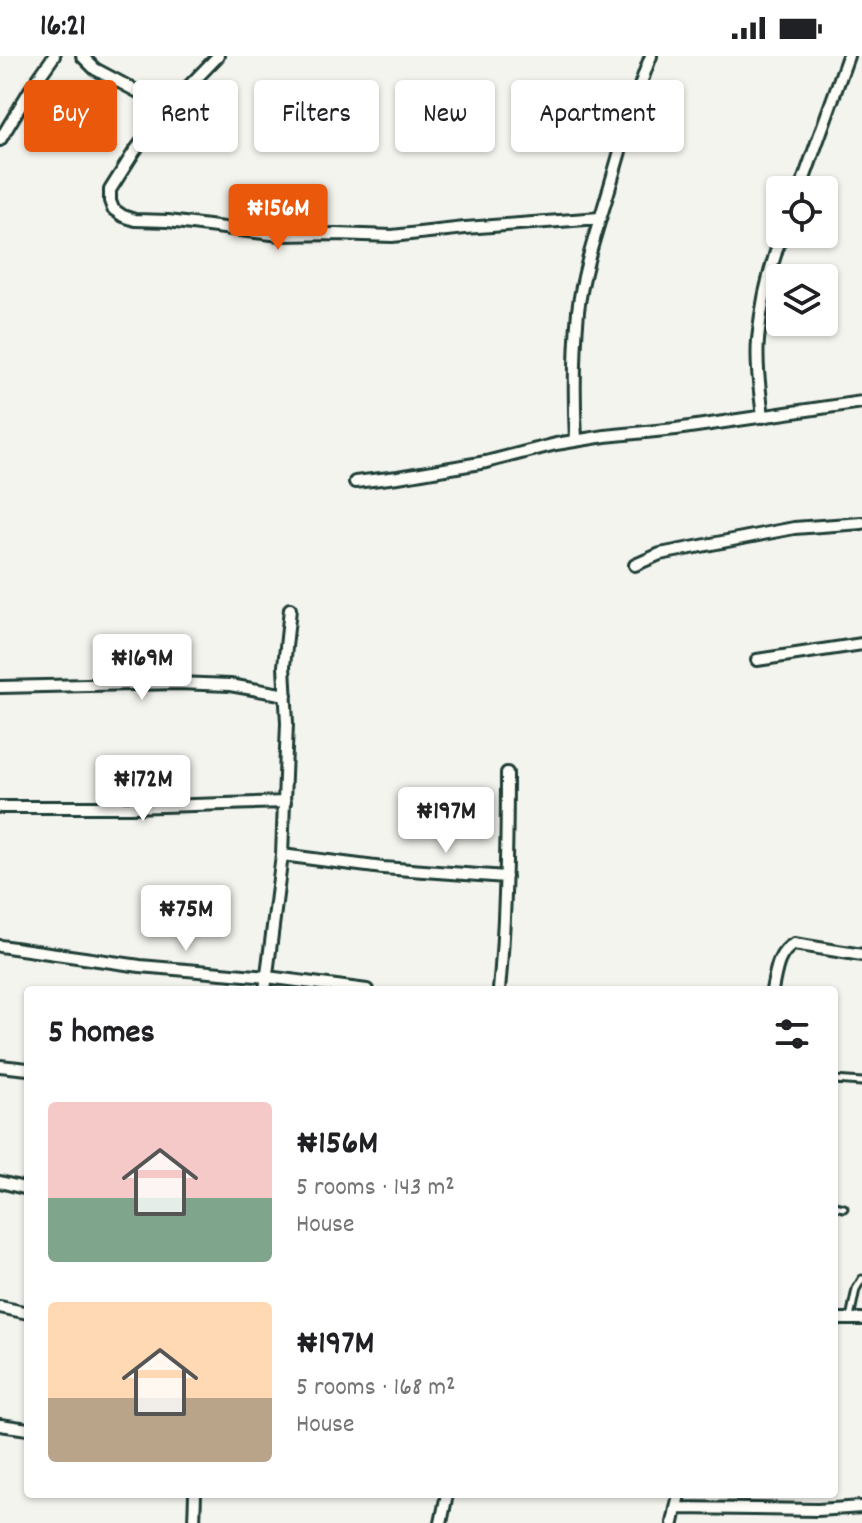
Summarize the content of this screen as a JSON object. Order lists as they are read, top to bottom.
{
  "page": {
    "status": "16:21",
    "chip": [
      "Buy",
      "Rent",
      "Filters",
      "New",
      "Apartment"
    ],
    "price": [
      "₦156M",
      "₦169M",
      "₦172M",
      "₦197M",
      "₦75M"
    ],
    "heading": "5 homes",
    "list": [
      {
        "name": "₦156M",
        "note": "5 rooms · 143 m² · House"
      },
      {
        "name": "₦197M",
        "note": "5 rooms · 168 m² · House"
      }
    ]
  }
}
